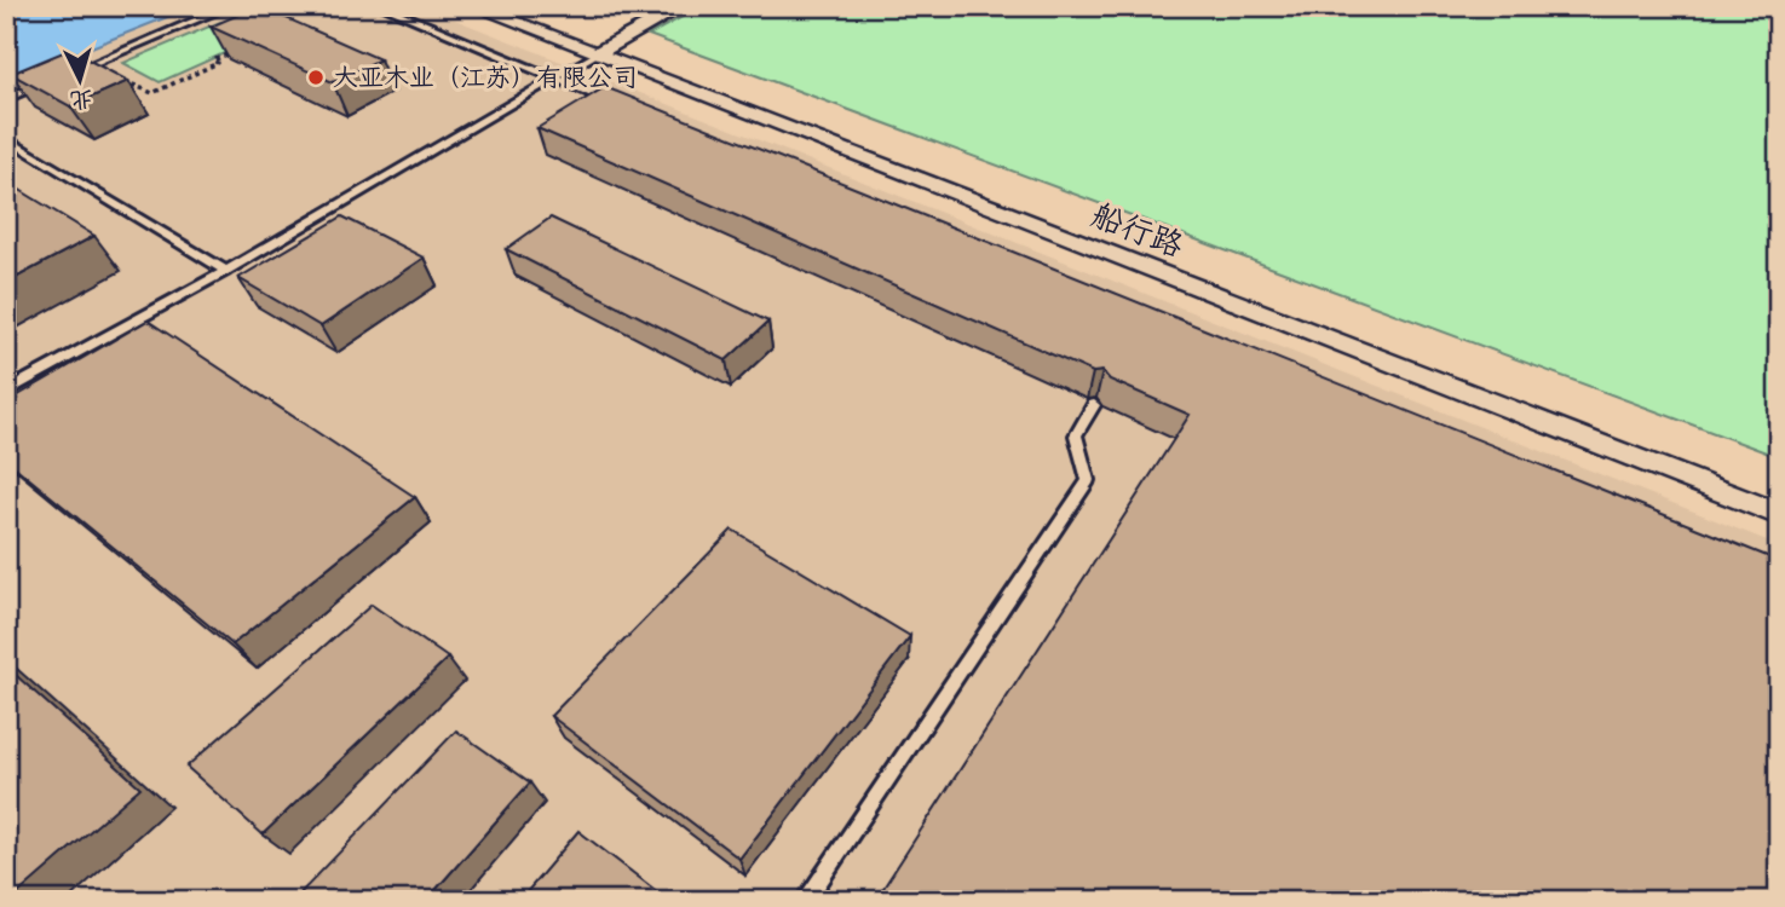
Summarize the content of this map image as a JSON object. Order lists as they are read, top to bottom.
{
  "streets": {
    "street": ["船行路"]
  },
  "places": ["大亚木业（江苏）有限公司"],
  "north": "bottom"
}
